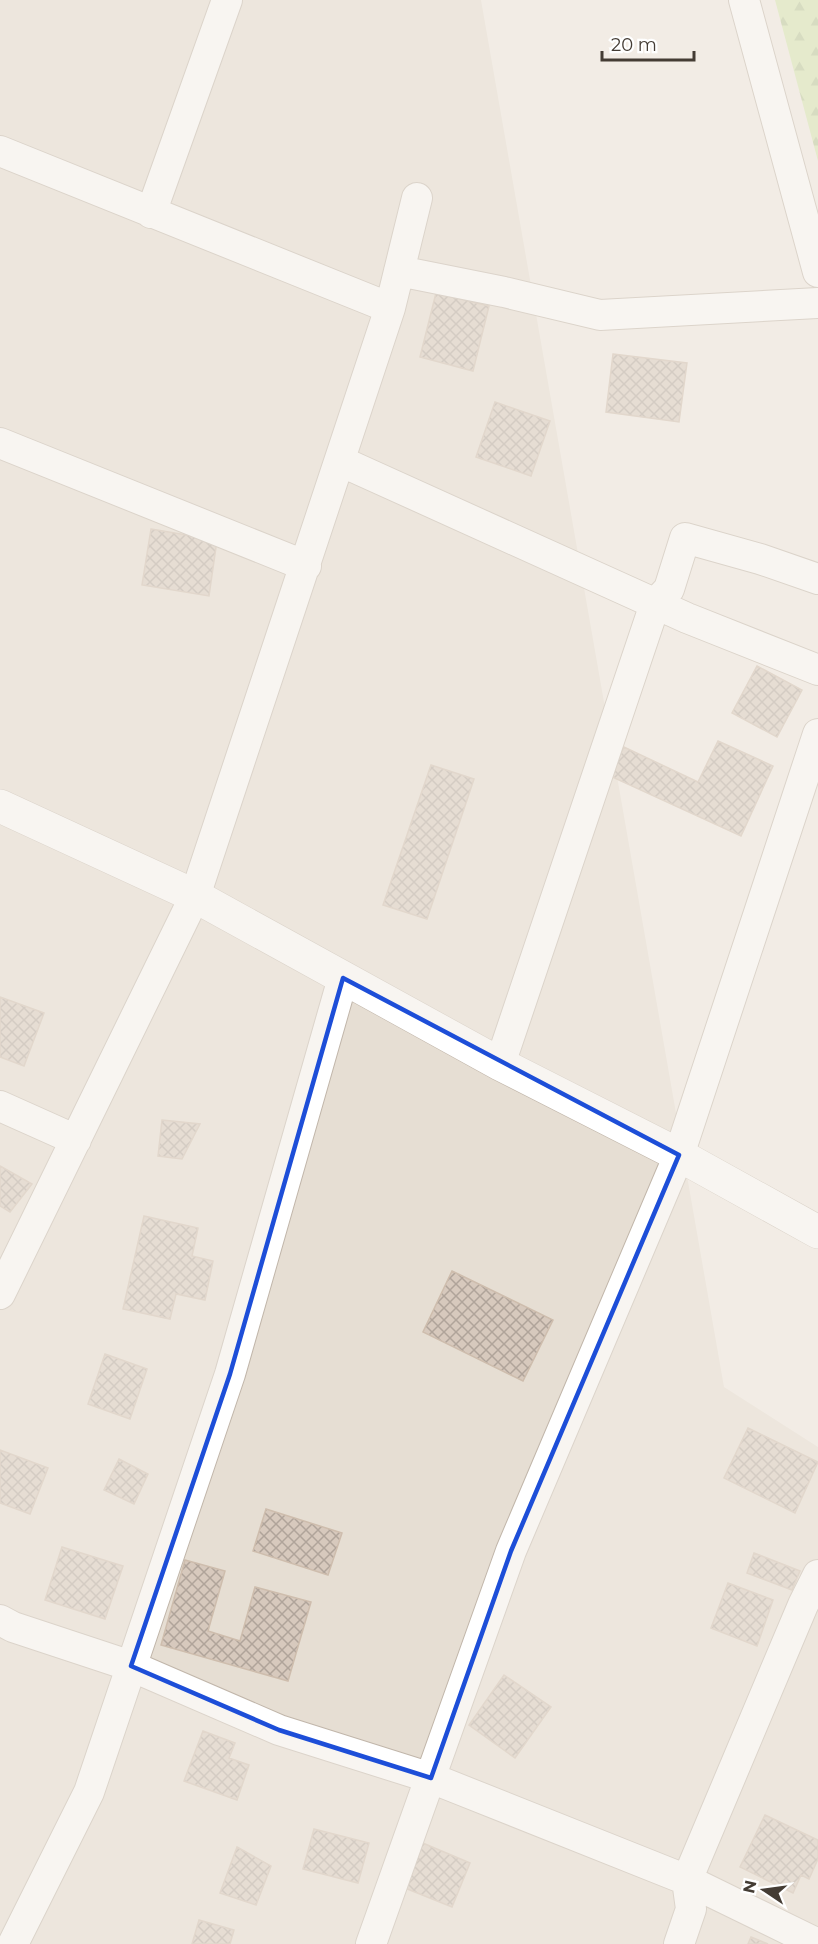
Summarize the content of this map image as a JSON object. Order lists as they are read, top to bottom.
{
  "scale_bar": "20 m",
  "north": "left"
}
